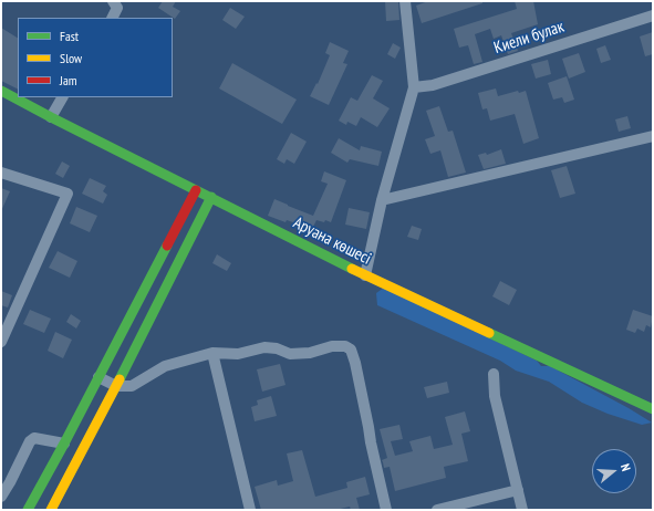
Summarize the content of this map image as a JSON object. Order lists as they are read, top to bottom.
{
  "streets": {
    "street": ["Киели булак", "Аруана көшесі"]
  },
  "legend": ["Fast", "Slow", "Jam"],
  "north": "right"
}
